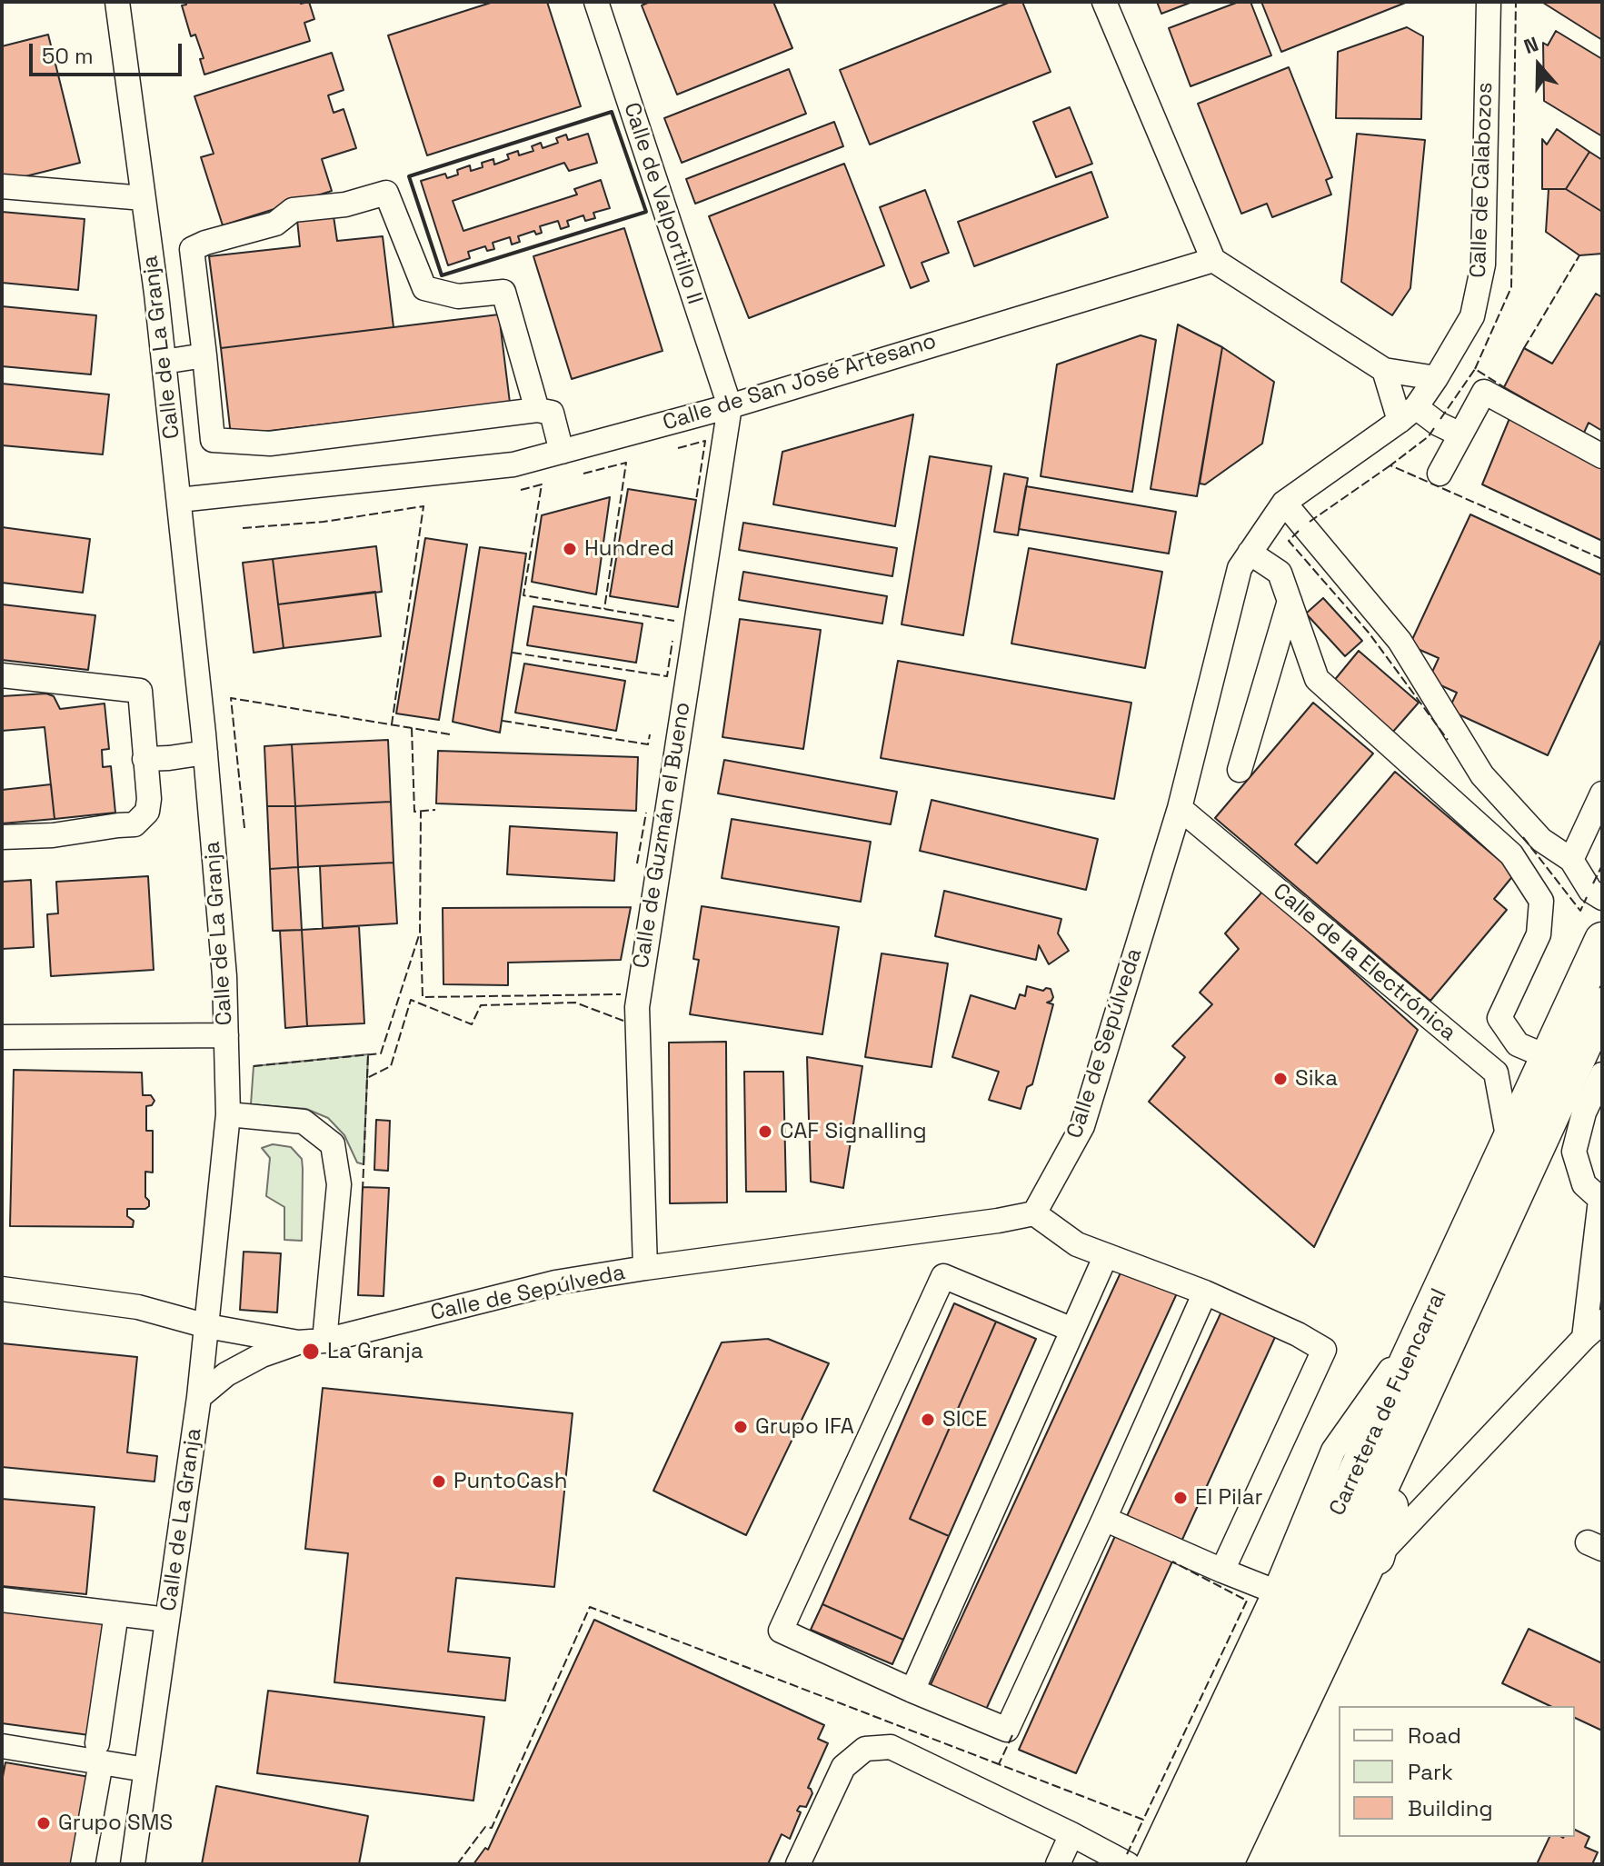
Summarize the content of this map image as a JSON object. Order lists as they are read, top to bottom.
{
  "streets": {
    "highway": ["Carretera de Fuencarral"],
    "street": [
      "Calle de Calabozos",
      "Calle de Valportillo II",
      "Calle de La Granja",
      "Calle de San José Artesano",
      "Calle de Guzmán el Bueno",
      "Calle de la Electrónica",
      "Calle de Sepúlveda"
    ]
  },
  "crossings": [
    ["Calle de Calabozos", "Calle de Sepúlveda"],
    ["Calle de Valportillo II", "Calle de San José Artesano"],
    ["Calle de Valportillo II", "Calle de Guzmán el Bueno"],
    ["Calle de La Granja", "Calle de San José Artesano"],
    ["Calle de La Granja", "Calle de Sepúlveda"],
    ["Calle de San José Artesano", "Calle de Guzmán el Bueno"],
    ["Calle de Guzmán el Bueno", "Calle de Sepúlveda"],
    ["Calle de la Electrónica", "Calle de Sepúlveda"],
    ["Calle de la Electrónica", "Carretera de Fuencarral"]
  ],
  "places": [
    "Hundred",
    "Sika",
    "CAF Signalling",
    "La Granja",
    "SICE",
    "Grupo IFA",
    "PuntoCash",
    "El Pilar",
    "Grupo SMS"
  ],
  "legend": ["Road", "Park", "Building"],
  "scale_bar": "50 m",
  "north": "top"
}
